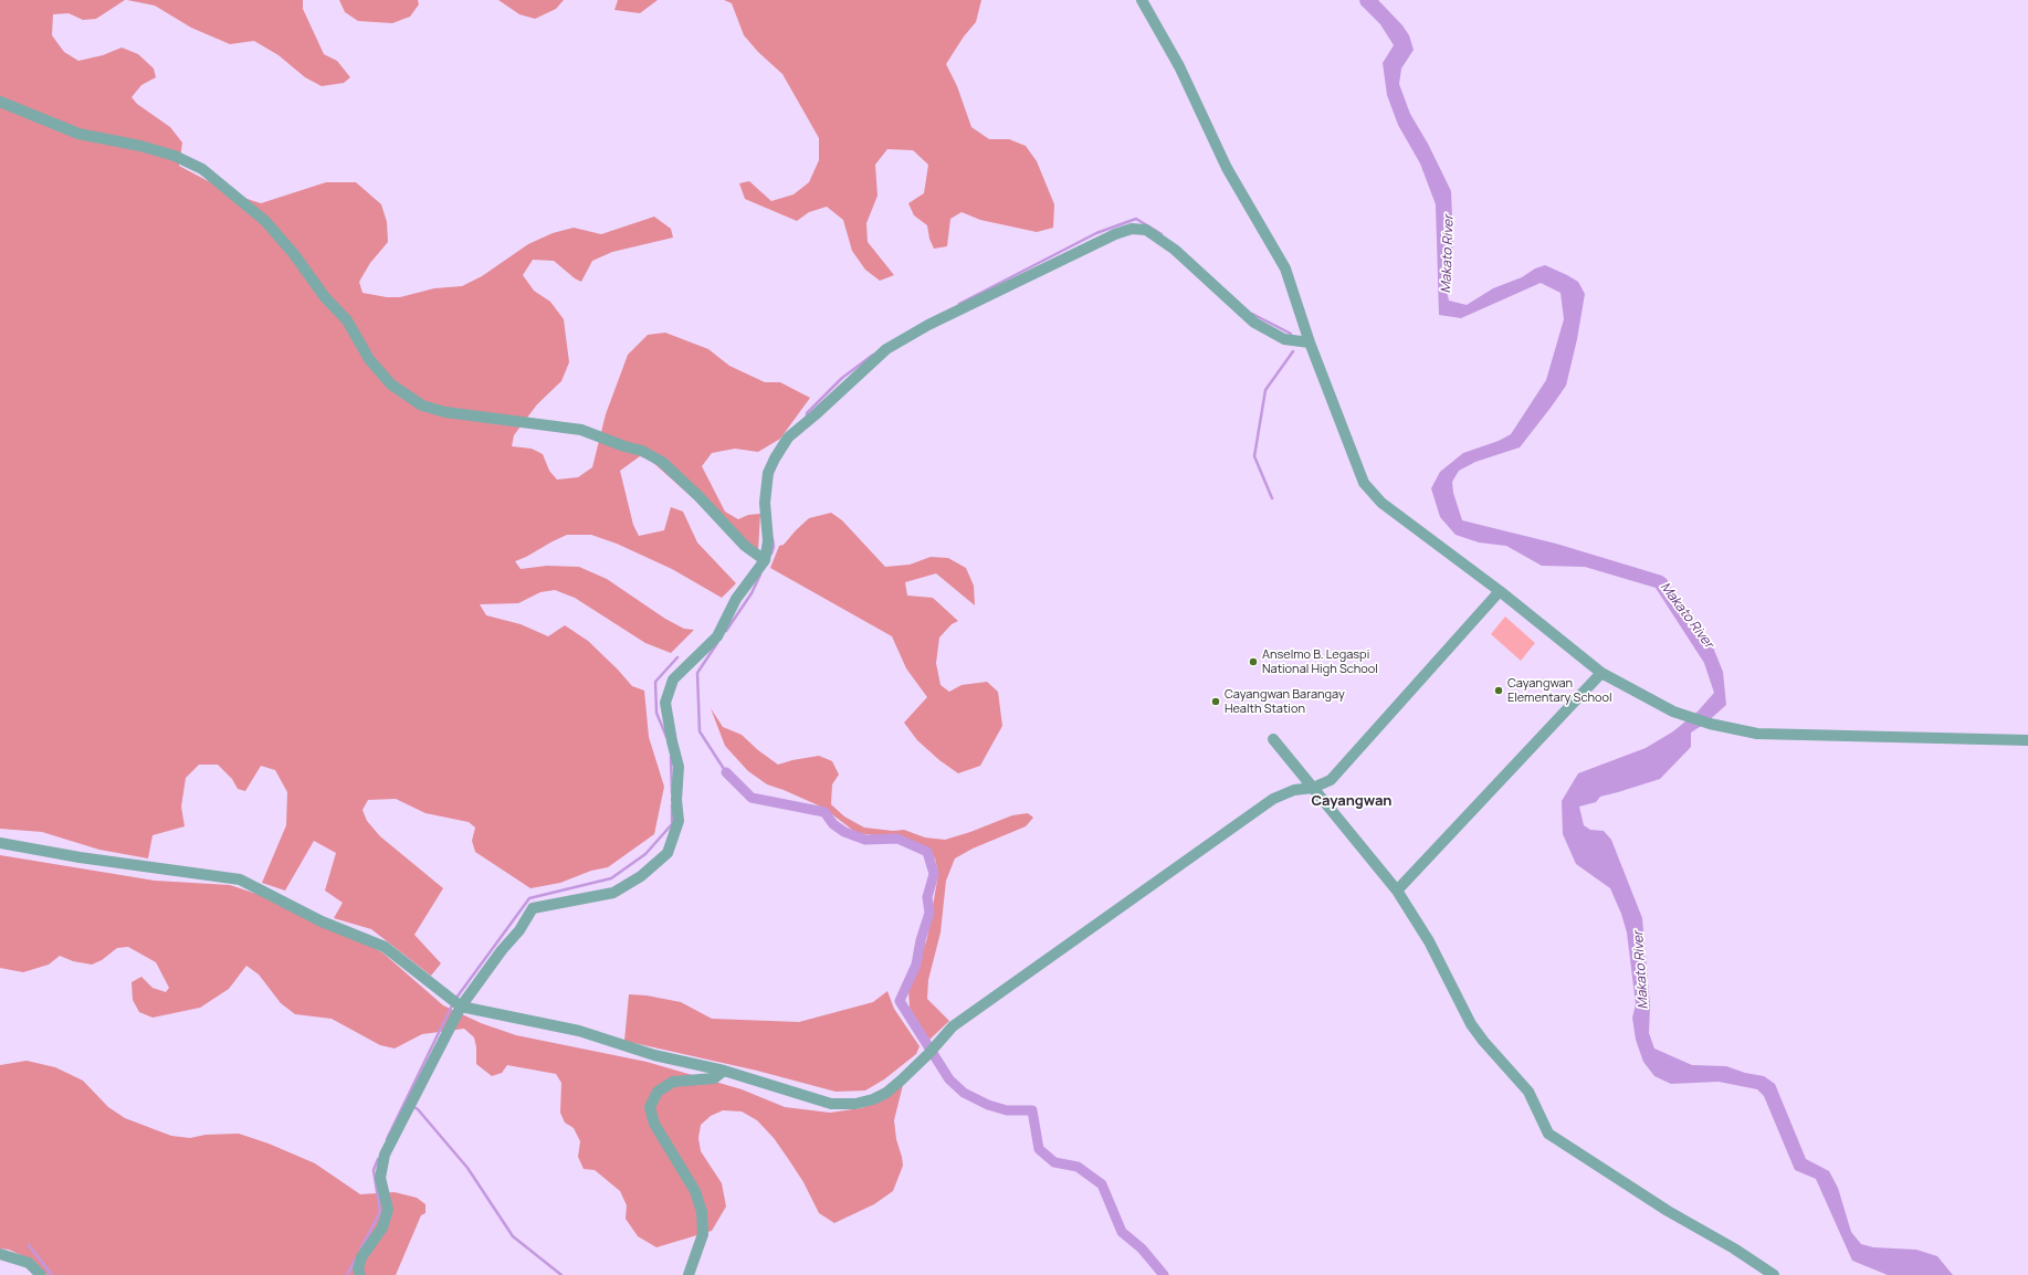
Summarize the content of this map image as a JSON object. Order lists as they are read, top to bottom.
{
  "districts": ["Cayangwan"],
  "water": ["Makato River"],
  "places": ["Anselmo B. Legaspi National High School", "Cayangwan Elementary School", "Cayangwan Barangay Health Station"]
}
